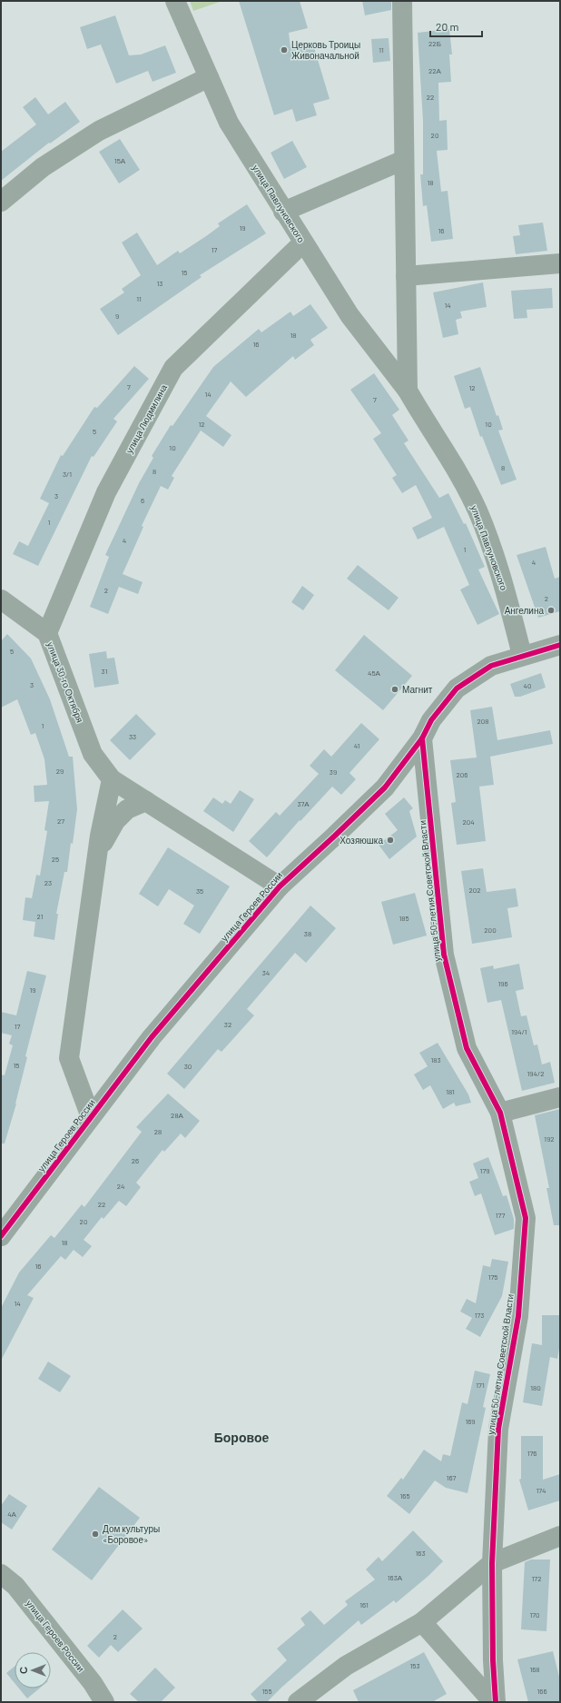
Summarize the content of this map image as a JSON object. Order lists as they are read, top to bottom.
{
  "streets": {
    "street": [
      "улица Павлуновского",
      "улица Людмилина",
      "улица 30-го Октября",
      "улица 50-летия Советской Власти",
      "улица Героев России"
    ]
  },
  "crossings": [
    ["улица Павлуновского", "улица Людмилина"],
    ["улица Павлуновского", "улица Героев России"],
    ["улица Людмилина", "улица 30-го Октября"],
    ["улица 50-летия Советской Власти", "улица Героев России"]
  ],
  "districts": ["Боровое"],
  "places": [
    "Церковь Троицы Живоначальной",
    "Ангелина",
    "Магнит",
    "Хозяюшка",
    "Дом культуры «Боровое»"
  ],
  "house_numbers": [
    "22Б",
    "11",
    "22А",
    "22",
    "20",
    "15А",
    "18",
    "19",
    "16",
    "17",
    "15",
    "13",
    "11",
    "14",
    "9",
    "18",
    "16",
    "7",
    "12",
    "14",
    "7",
    "12",
    "10",
    "5",
    "10",
    "8",
    "8",
    "3/1",
    "3",
    "6",
    "1",
    "4",
    "1",
    "4",
    "2",
    "2",
    "5",
    "31",
    "45А",
    "3",
    "40",
    "208",
    "1",
    "33",
    "41",
    "29",
    "39",
    "206",
    "37А",
    "27",
    "204",
    "25",
    "23",
    "202",
    "35",
    "21",
    "185",
    "200",
    "38",
    "34",
    "196",
    "19",
    "32",
    "17",
    "194/1",
    "183",
    "15",
    "30",
    "194/2",
    "181",
    "28А",
    "28",
    "192",
    "26",
    "179",
    "24",
    "22",
    "177",
    "20",
    "18",
    "16",
    "175",
    "14",
    "173",
    "171",
    "180",
    "169",
    "176",
    "167",
    "174",
    "165",
    "4А",
    "163",
    "163А",
    "172",
    "161",
    "170",
    "2",
    "153",
    "168",
    "155",
    "166"
  ],
  "scale_bar": "20 m",
  "north": "left"
}
